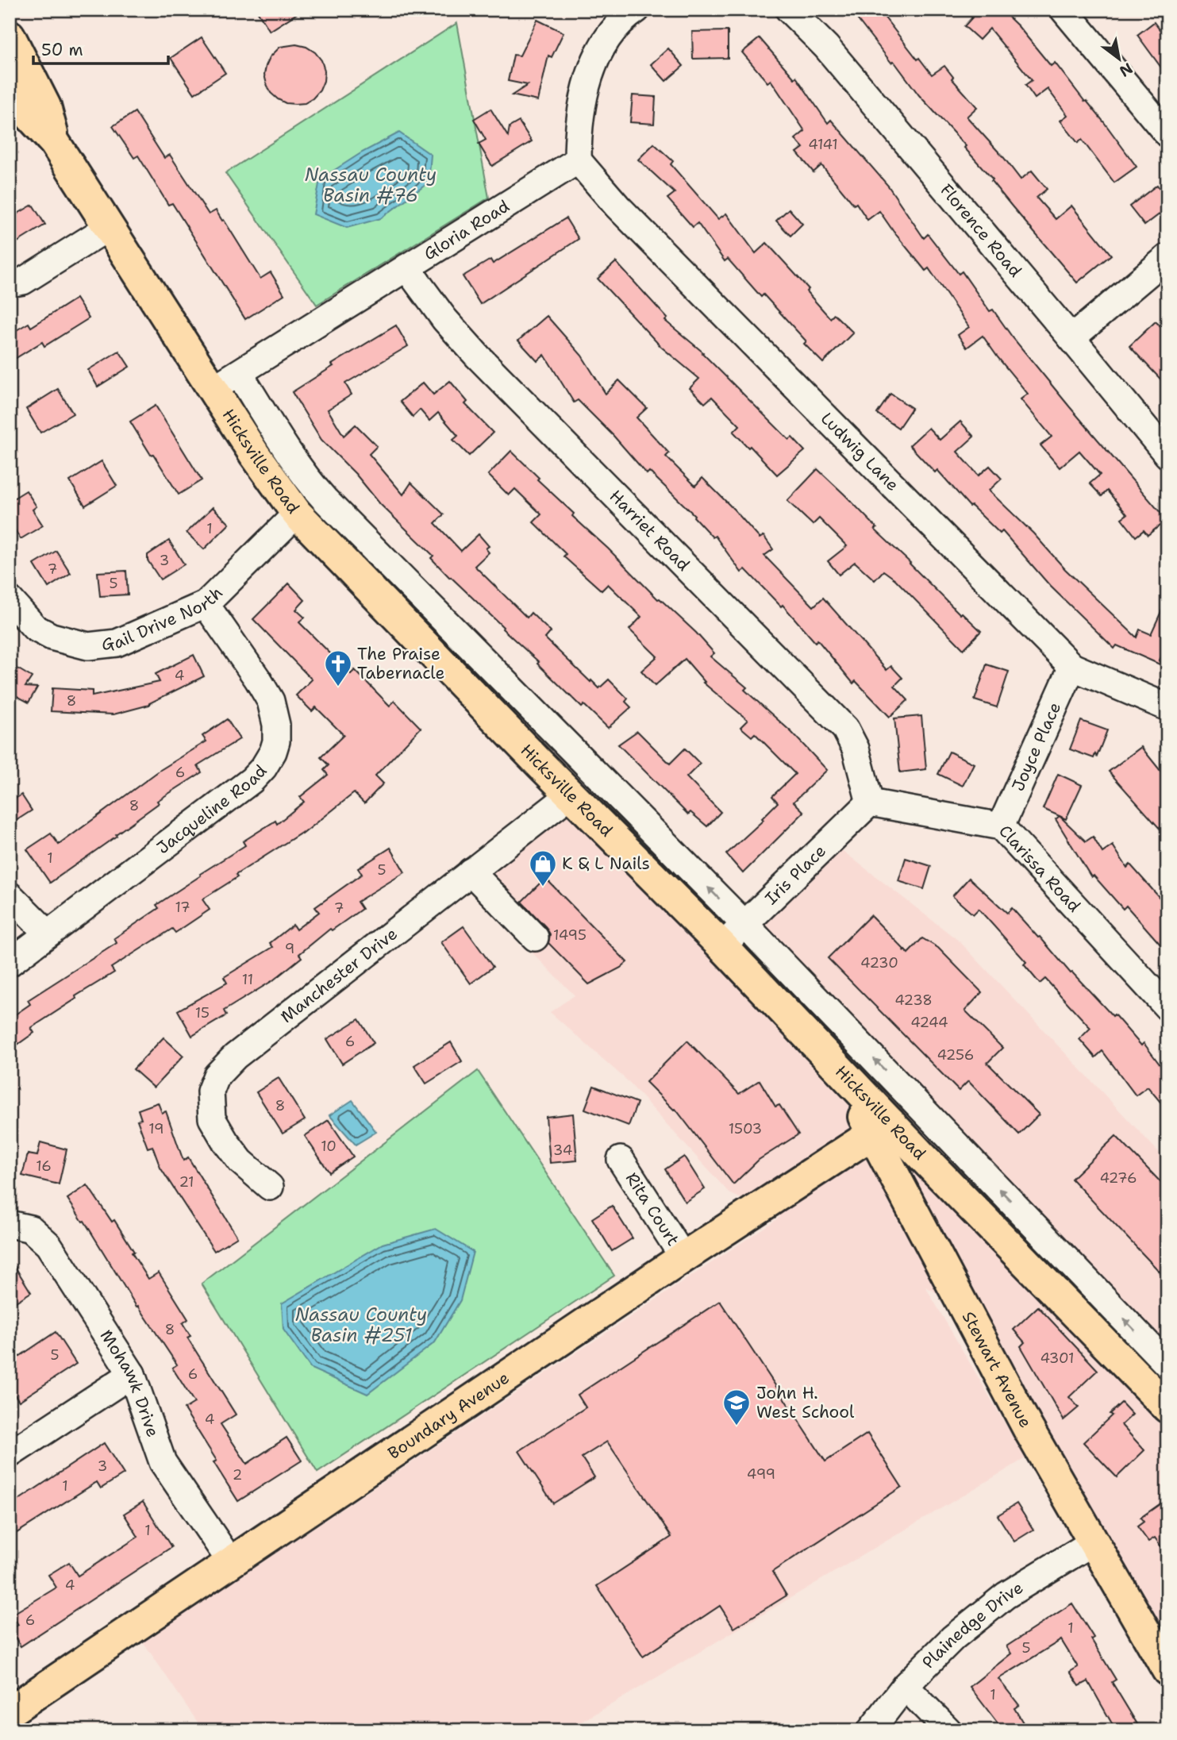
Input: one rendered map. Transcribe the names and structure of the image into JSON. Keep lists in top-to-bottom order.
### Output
{
  "streets": {
    "main road": ["Hicksville Road", "Stewart Avenue", "Boundary Avenue"],
    "street": [
      "Gloria Road",
      "Florence Road",
      "Ludwig Lane",
      "Harriet Road",
      "Gail Drive North",
      "Joyce Place",
      "Jacqueline Road",
      "Clarissa Road",
      "Iris Place",
      "Manchester Drive",
      "Rita Court",
      "Mohawk Drive",
      "Plainedge Drive"
    ]
  },
  "crossings": [
    ["Gloria Road", "Ludwig Lane"],
    ["Gloria Road", "Hicksville Road"],
    ["Gloria Road", "Harriet Road"],
    ["Ludwig Lane", "Joyce Place"],
    ["Hicksville Road", "Gail Drive North"],
    ["Hicksville Road", "Iris Place"],
    ["Hicksville Road", "Manchester Drive"],
    ["Hicksville Road", "Stewart Avenue"],
    ["Hicksville Road", "Boundary Avenue"],
    ["Harriet Road", "Clarissa Road"],
    ["Harriet Road", "Iris Place"],
    ["Gail Drive North", "Jacqueline Road"],
    ["Joyce Place", "Clarissa Road"],
    ["Clarissa Road", "Iris Place"],
    ["Rita Court", "Boundary Avenue"],
    ["Stewart Avenue", "Boundary Avenue"],
    ["Stewart Avenue", "Plainedge Drive"],
    ["Mohawk Drive", "Boundary Avenue"]
  ],
  "water": ["Nassau County Basin #76", "Nassau County Basin #251"],
  "places": {
    "church": ["The Praise Tabernacle"],
    "shop": ["K & L Nails"],
    "school or university": ["John H. West School"]
  },
  "house_numbers": [
    "4141",
    "1",
    "3",
    "7",
    "5",
    "4",
    "8",
    "6",
    "8",
    "1",
    "5",
    "17",
    "7",
    "1495",
    "9",
    "4230",
    "11",
    "4238",
    "15",
    "4244",
    "6",
    "4256",
    "8",
    "19",
    "1503",
    "10",
    "34",
    "16",
    "4276",
    "21",
    "8",
    "5",
    "4301",
    "6",
    "4",
    "3",
    "499",
    "2",
    "1",
    "1",
    "4",
    "6",
    "1",
    "5",
    "1"
  ],
  "scale_bar": "50 m",
  "north": "bottom right"
}
